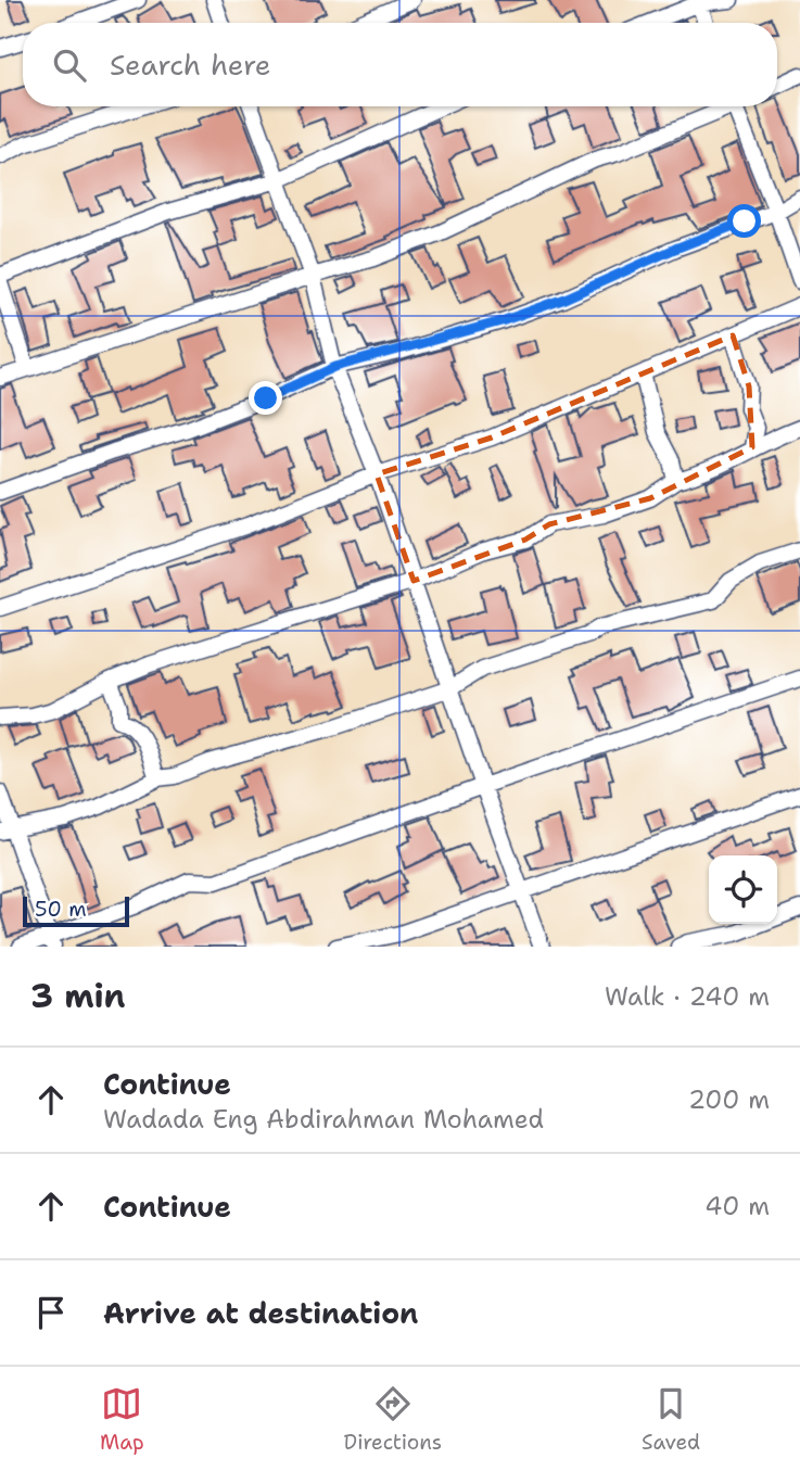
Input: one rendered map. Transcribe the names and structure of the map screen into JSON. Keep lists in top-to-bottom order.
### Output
{
  "scale_bar": "50 m",
  "page": {
    "search": "Search here",
    "scale": "50 m",
    "heading": ["3 min", "Walk · 240 m"],
    "list": [
      ["Continue", "Wadada Eng Abdirahman Mohamed", "200 m"],
      ["Continue", "40 m"],
      "Arrive at destination"
    ],
    "nav": ["Map", "Directions", "Saved"]
  }
}
